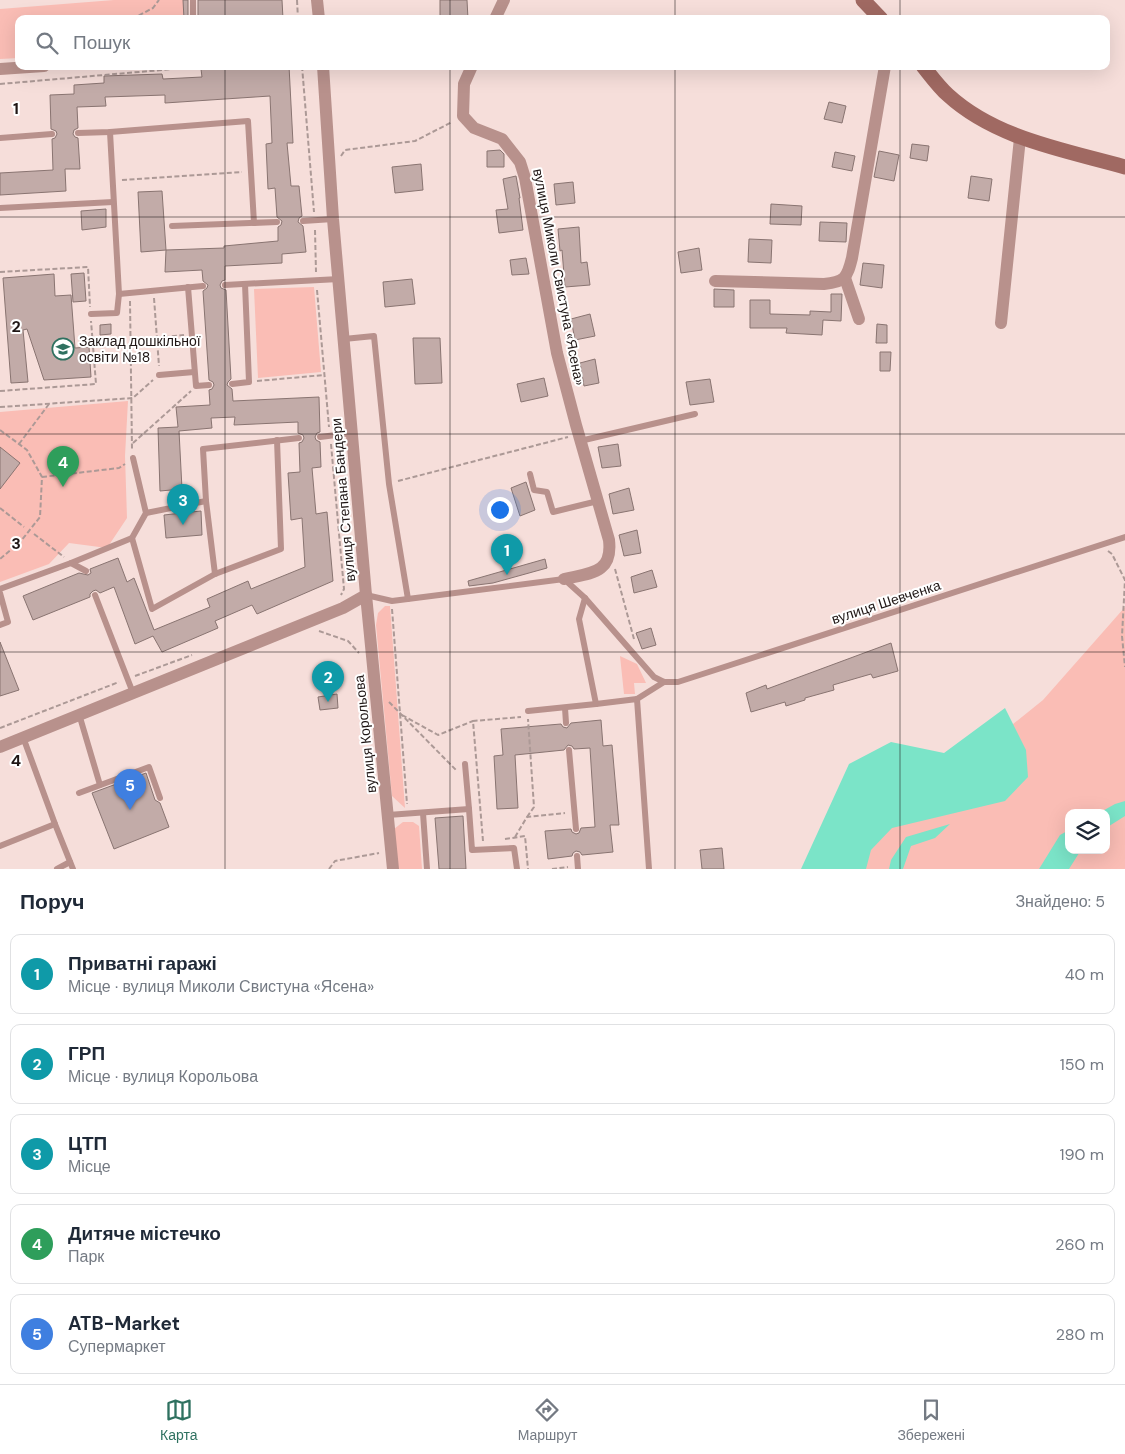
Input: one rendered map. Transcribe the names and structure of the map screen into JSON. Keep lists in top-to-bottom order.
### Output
{
  "streets": {
    "street": ["вулиця Миколи Свистуна «Ясена»", "вулиця Степана Бандери", "вулиця Корольова"],
    "lane": ["вулиця Шевченка"]
  },
  "crossings": [
    ["вулиця Степана Бандери", "вулиця Корольова"]
  ],
  "places": {
    "school or university": ["Заклад дошкільної освіти №18"]
  },
  "page": {
    "search": "Пошук",
    "pins": [
      "4",
      "3",
      "1",
      "2",
      "5"
    ],
    "heading": ["Поруч", "Знайдено: 5"],
    "list": [
      {
        "mark": "1",
        "name": "Приватні гаражі",
        "note": "Місце · вулиця Миколи Свистуна «Ясена»",
        "value": "40 m"
      },
      {
        "mark": "2",
        "name": "ГРП",
        "note": "Місце · вулиця Корольова",
        "value": "150 m"
      },
      {
        "mark": "3",
        "name": "ЦТП",
        "note": "Місце",
        "value": "190 m"
      },
      {
        "mark": "4",
        "name": "Дитяче містечко",
        "note": "Парк",
        "value": "260 m"
      },
      {
        "mark": "5",
        "name": "ATB-Market",
        "note": "Супермаркет",
        "value": "280 m"
      }
    ],
    "nav": ["Карта", "Маршрут", "Збережені"]
  },
  "grid": {
    "rows": [
      "1",
      "2",
      "3",
      "4"
    ]
  }
}
